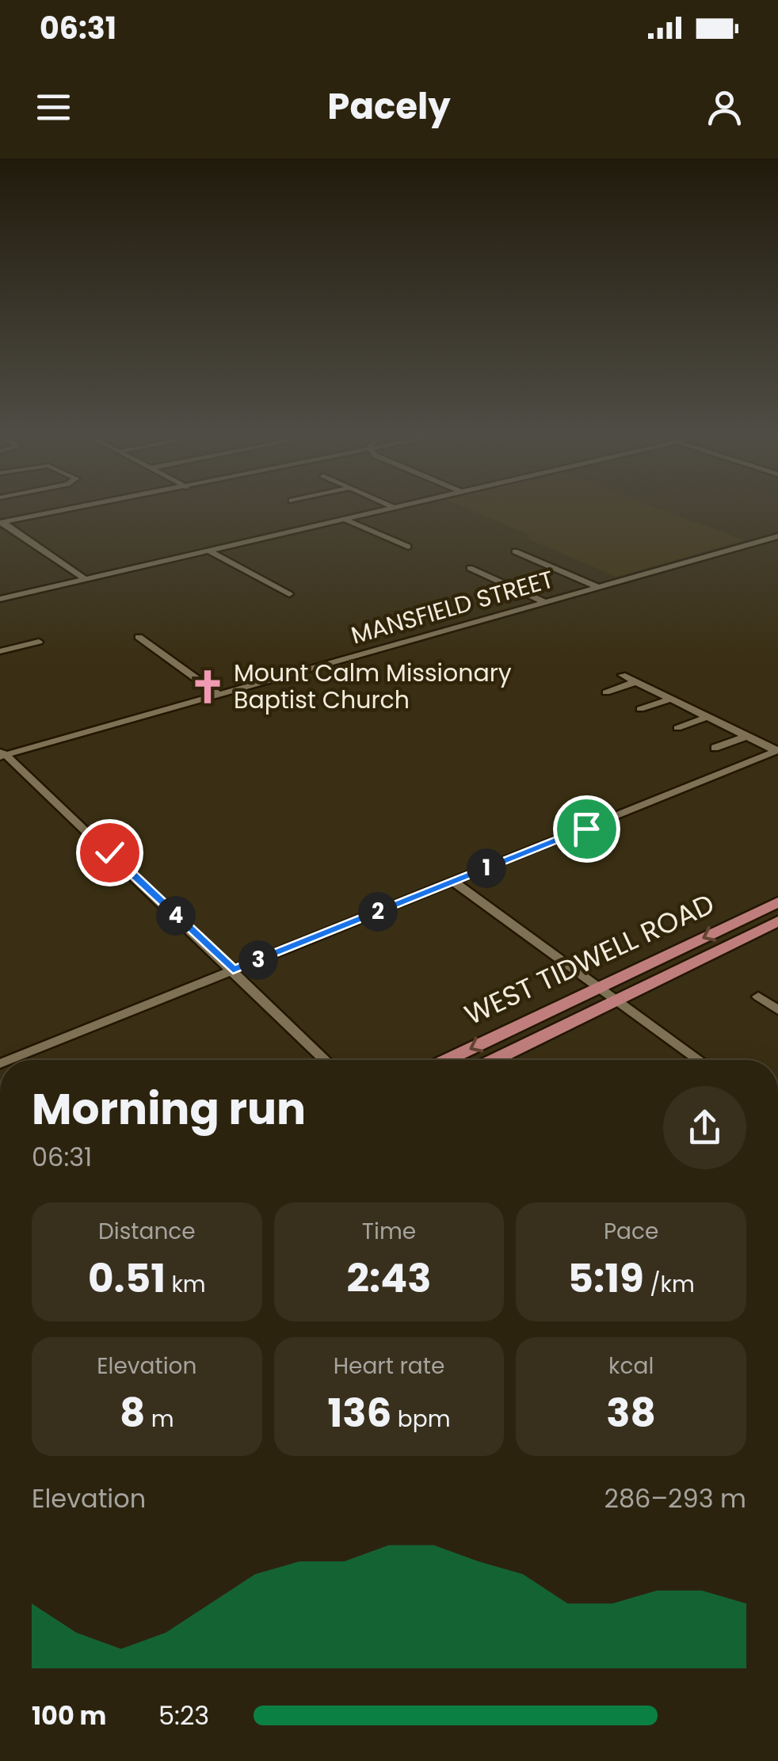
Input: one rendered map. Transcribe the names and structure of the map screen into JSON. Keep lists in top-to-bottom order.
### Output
{
  "streets": {
    "main road": ["WEST TIDWELL ROAD"],
    "street": ["MANSFIELD STREET"]
  },
  "places": {
    "church": ["Mount Calm Missionary Baptist Church"]
  },
  "page": {
    "status": "06:31",
    "header": "Pacely",
    "pins": [
      "1",
      "2",
      "4",
      "3"
    ],
    "heading": ["Morning run", "06:31"],
    "stats": [
      ["Distance", "0.51 km"],
      ["Time", "2:43"],
      ["Pace", "5:19 /km"],
      ["Elevation", "8 m"],
      ["Heart rate", "136 bpm"],
      ["kcal", "38"]
    ],
    "chart": ["Elevation", "286–293 m"],
    "list": [
      {
        "name": "100 m",
        "note": "5:23"
      }
    ]
  }
}
